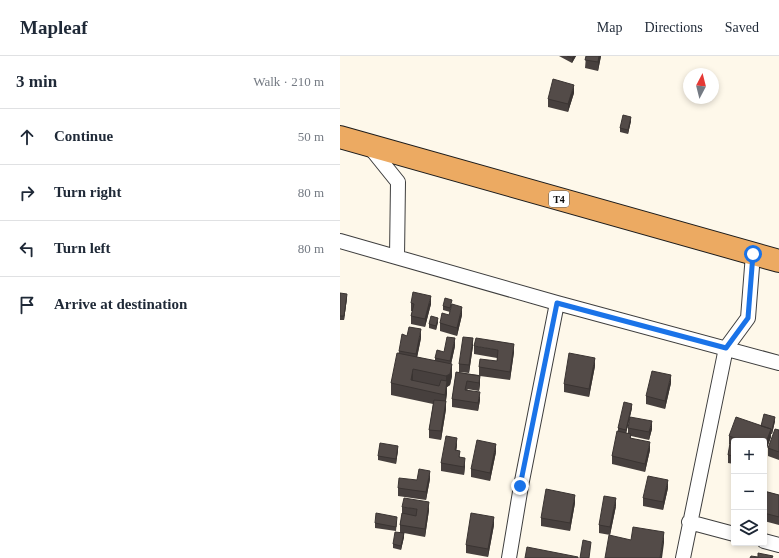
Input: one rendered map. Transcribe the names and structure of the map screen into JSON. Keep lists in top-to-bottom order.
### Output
{
  "streets": {
    "highway": ["T4"]
  },
  "north": "top",
  "page": {
    "header": "Mapleaf",
    "nav": ["Map", "Directions", "Saved"],
    "heading": ["3 min", "Walk · 210 m"],
    "list": [
      ["Continue", "50 m"],
      ["Turn right", "80 m"],
      ["Turn left", "80 m"],
      "Arrive at destination"
    ],
    "map_buttons": ["+", "−"]
  }
}
